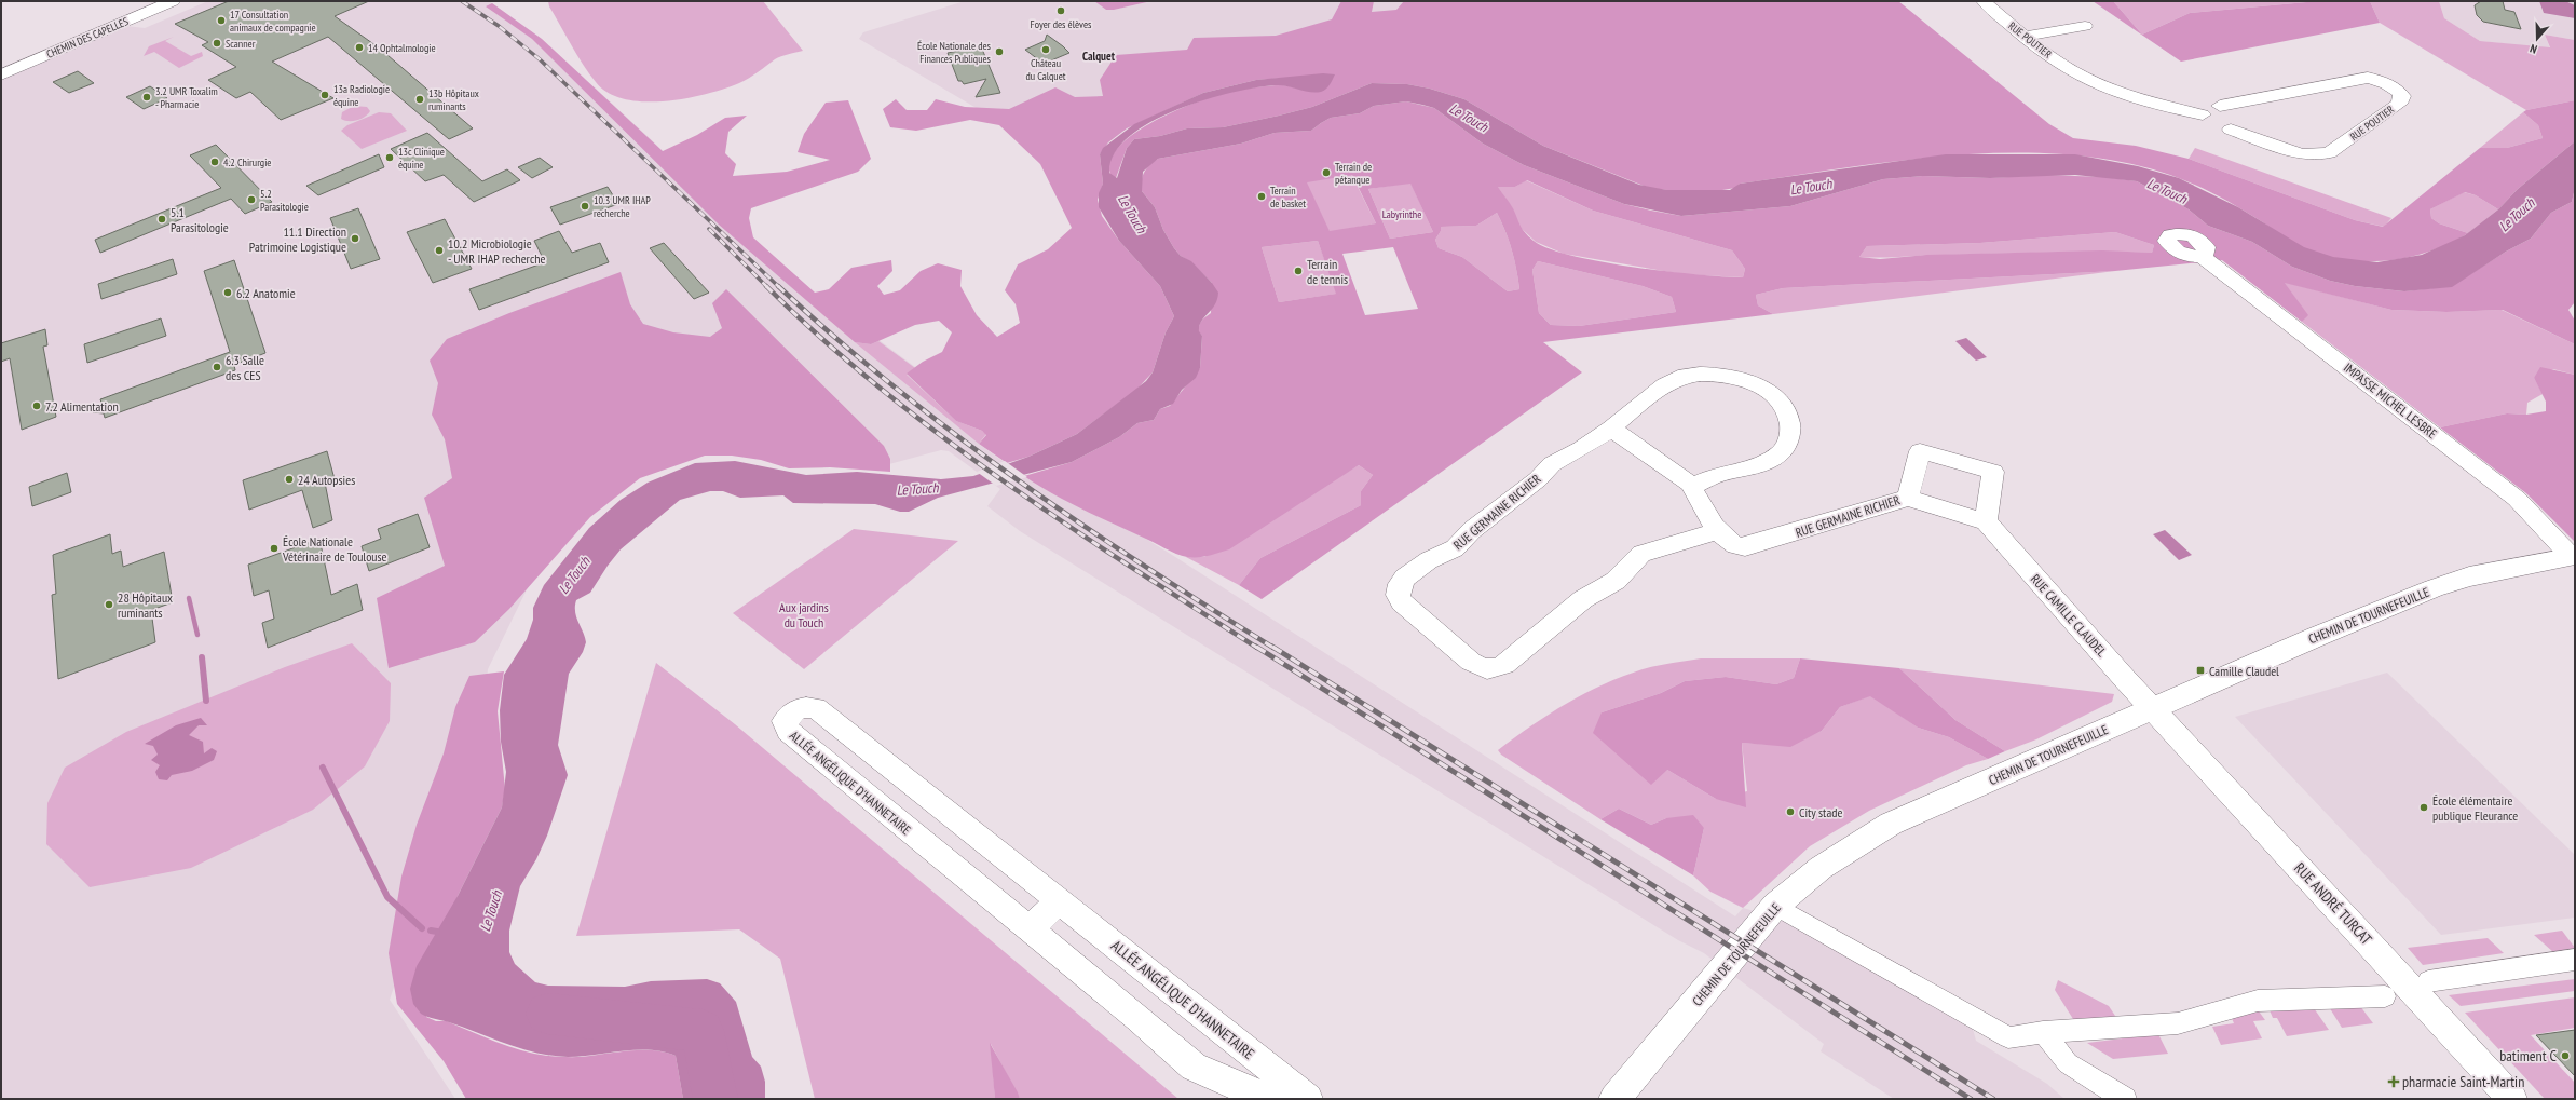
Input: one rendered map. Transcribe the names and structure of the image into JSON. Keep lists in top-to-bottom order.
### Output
{
  "streets": {
    "street": [
      "CHEMIN DES CAPELLES",
      "RUE POUTIER",
      "IMPASSE MICHEL LESBRE",
      "RUE GERMAINE RICHIER",
      "RUE CAMILLE CLAUDEL",
      "CHEMIN DE TOURNEFEUILLE",
      "ALLÉE ANGÉLIQUE D'HANNETAIRE",
      "RUE ANDRÉ TURCAT"
    ]
  },
  "crossings": [
    ["IMPASSE MICHEL LESBRE", "CHEMIN DE TOURNEFEUILLE"],
    ["RUE CAMILLE CLAUDEL", "CHEMIN DE TOURNEFEUILLE"],
    ["RUE CAMILLE CLAUDEL", "RUE ANDRÉ TURCAT"],
    ["CHEMIN DE TOURNEFEUILLE", "RUE ANDRÉ TURCAT"]
  ],
  "districts": ["Calquet"],
  "water": ["Le Touch"],
  "parks": ["Labyrinthe", "Aux jardins du Touch"],
  "places": {
    "other": [
      "Foyer des élèves",
      "17 Consultation animaux de compagnie",
      "Scanner",
      "14 Ophtalmologie",
      "Château du Calquet",
      "École Nationale des Finances Publiques",
      "13a Radiologie équine",
      "3.2 UMR Toxalim - Pharmacie",
      "13b Hôpitaux ruminants",
      "13c Clinique équine",
      "4.2 Chirurgie",
      "Terrain de pétanque",
      "Terrain de basket",
      "5.2 Parasitologie",
      "10.3 UMR IHAP recherche",
      "5.1 Parasitologie",
      "11.1 Direction Patrimoine Logistique",
      "10.2 Microbiologie - UMR IHAP recherche",
      "Terrain de tennis",
      "6.2 Anatomie",
      "6.3 Salle des CES",
      "7.2 Alimentation",
      "24 Autopsies",
      "École Nationale Vétérinaire de Toulouse",
      "28 Hôpitaux ruminants",
      "École élémentaire publique Fleurance",
      "City stade",
      "batiment C"
    ],
    "transit": ["Camille Claudel"],
    "health": ["pharmacie Saint-Martin"]
  },
  "north": "bottom"
}
